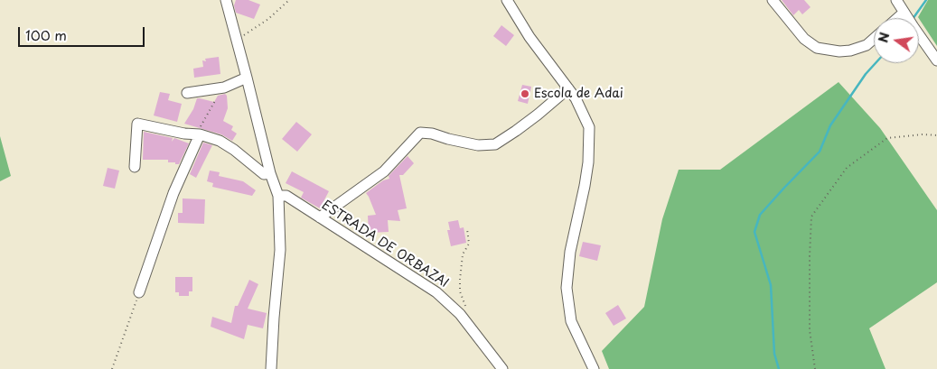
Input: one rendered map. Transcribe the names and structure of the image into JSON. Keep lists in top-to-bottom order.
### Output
{
  "streets": {
    "street": ["ESTRADA DE ORBAZAI"]
  },
  "places": ["Escola de Adai"],
  "scale_bar": "100 m",
  "north": "left"
}
